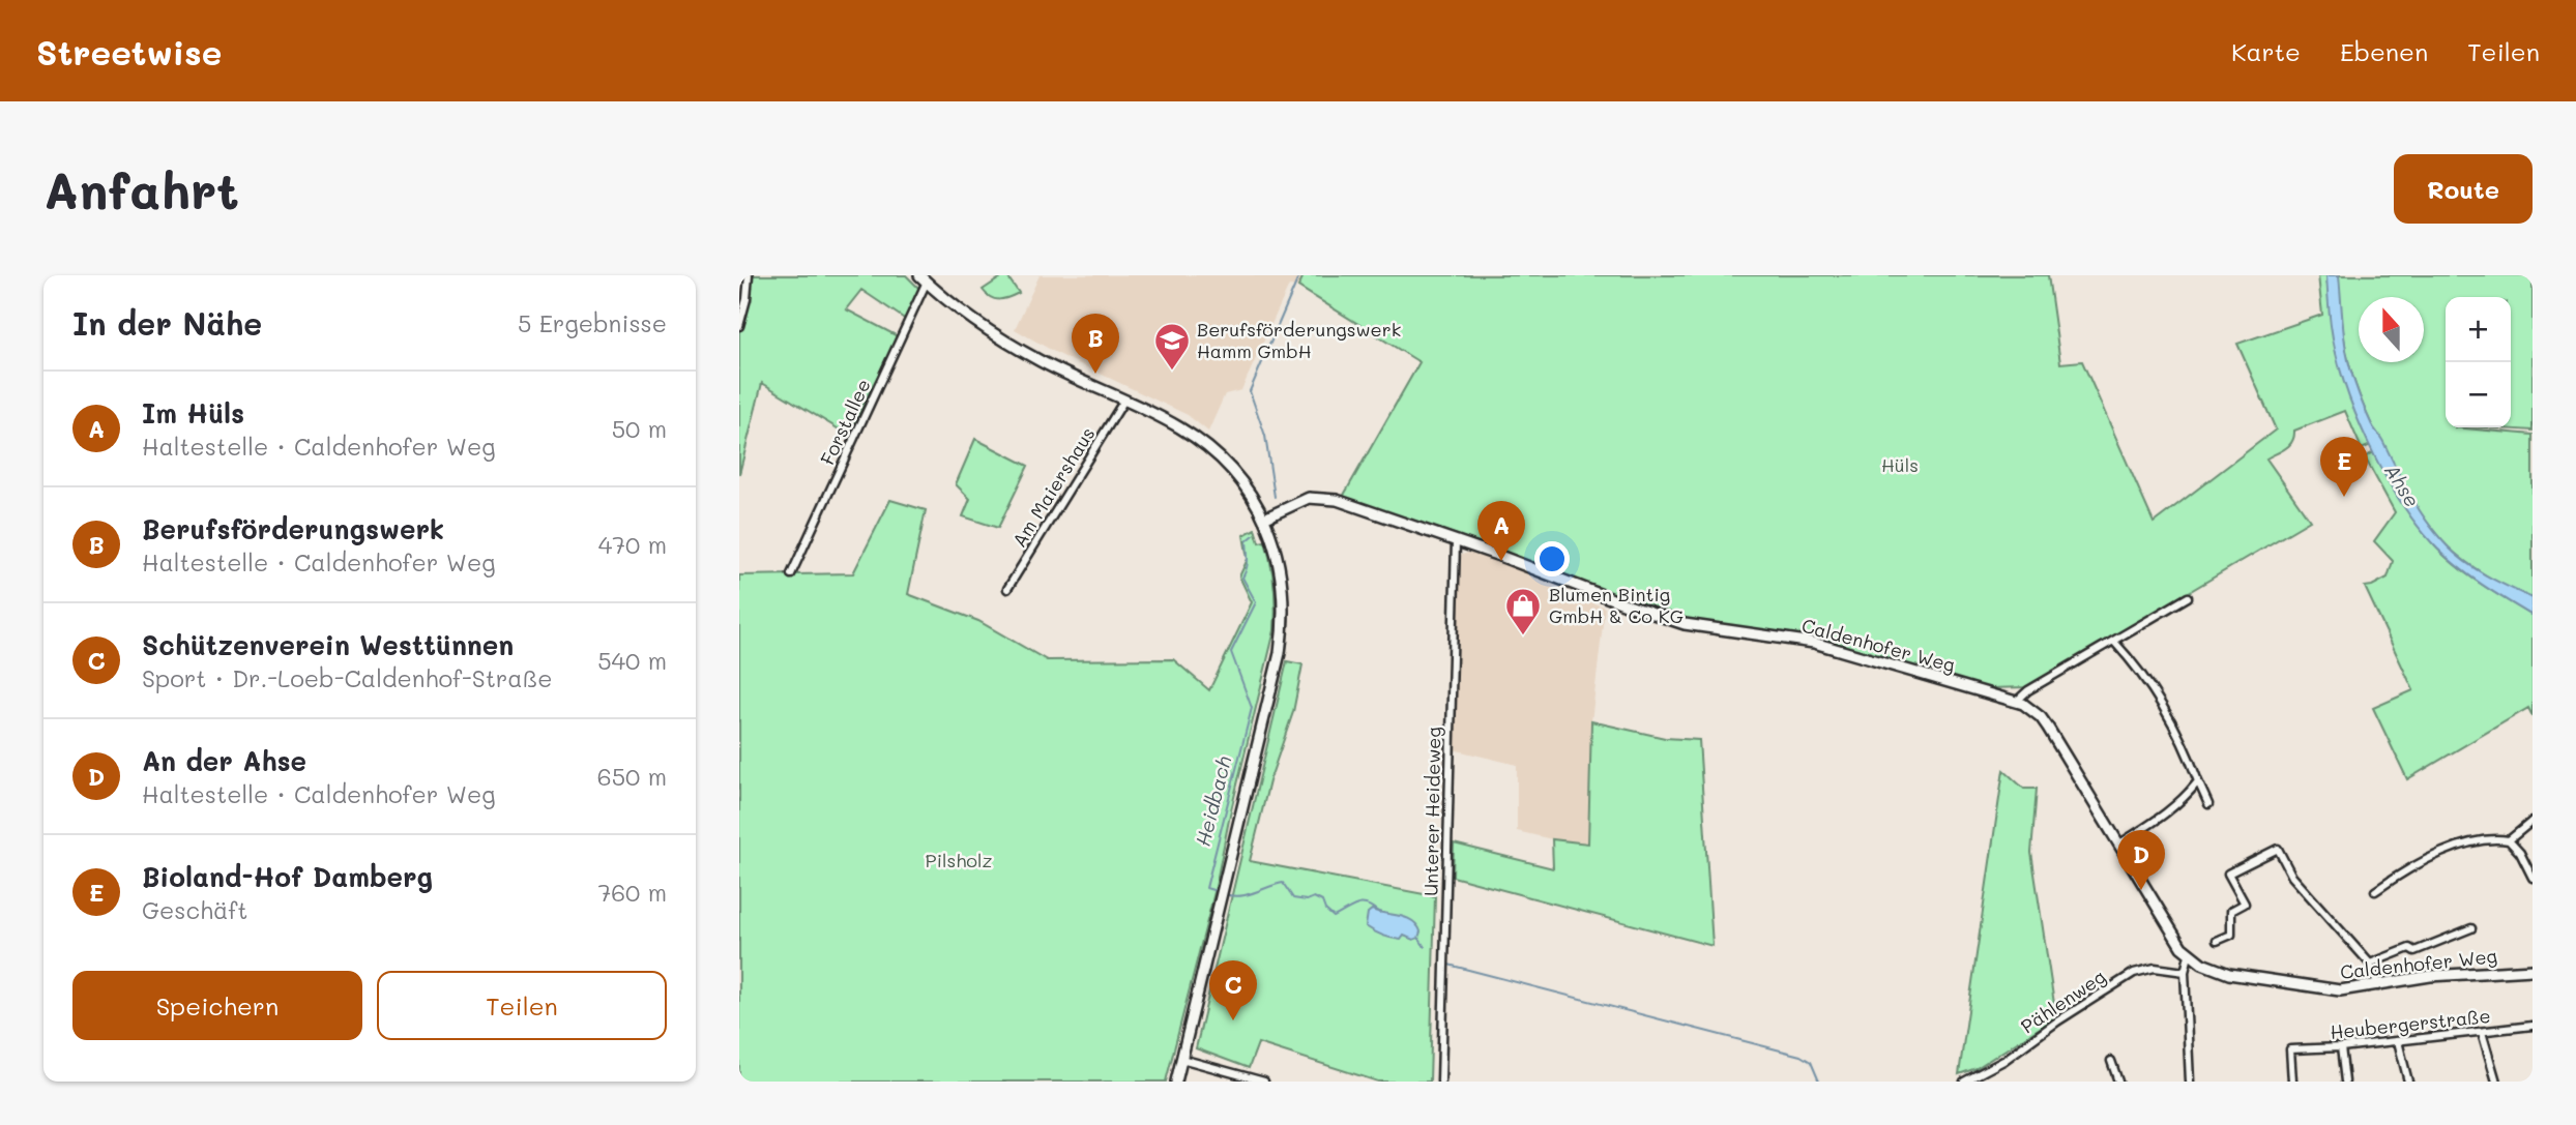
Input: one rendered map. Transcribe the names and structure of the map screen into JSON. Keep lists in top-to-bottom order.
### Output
{
  "streets": {
    "main road": ["Caldenhofer Weg"],
    "street": [
      "Forstallee",
      "Am Maiershaus",
      "Unterer Heideweg",
      "Pählenweg",
      "Heubergerstraße"
    ]
  },
  "crossings": [
    ["Caldenhofer Weg", "Unterer Heideweg"]
  ],
  "water": ["Ahse", "Heidbach"],
  "parks": ["Hüls", "Pilsholz"],
  "places": {
    "school or university": ["Berufsförderungswerk Hamm GmbH"],
    "shop": ["Blumen Bintig GmbH & Co KG"]
  },
  "north": "top",
  "page": {
    "header": "Streetwise",
    "nav": ["Karte", "Ebenen", "Teilen"],
    "buttons": [
      "Route",
      ["Speichern", "Teilen"]
    ],
    "title": "Anfahrt",
    "heading": ["In der Nähe", "5 Ergebnisse"],
    "map_buttons": ["+", "−"],
    "pins": [
      "B",
      "E",
      "A",
      "D",
      "C"
    ],
    "list": [
      {
        "mark": "A",
        "name": "Im Hüls",
        "note": "Haltestelle · Caldenhofer Weg",
        "value": "50 m"
      },
      {
        "mark": "B",
        "name": "Berufsförderungswerk",
        "note": "Haltestelle · Caldenhofer Weg",
        "value": "470 m"
      },
      {
        "mark": "C",
        "name": "Schützenverein Westtünnen",
        "note": "Sport · Dr.-Loeb-Caldenhof-Straße",
        "value": "540 m"
      },
      {
        "mark": "D",
        "name": "An der Ahse",
        "note": "Haltestelle · Caldenhofer Weg",
        "value": "650 m"
      },
      {
        "mark": "E",
        "name": "Bioland-Hof Damberg",
        "note": "Geschäft",
        "value": "760 m"
      }
    ]
  }
}
